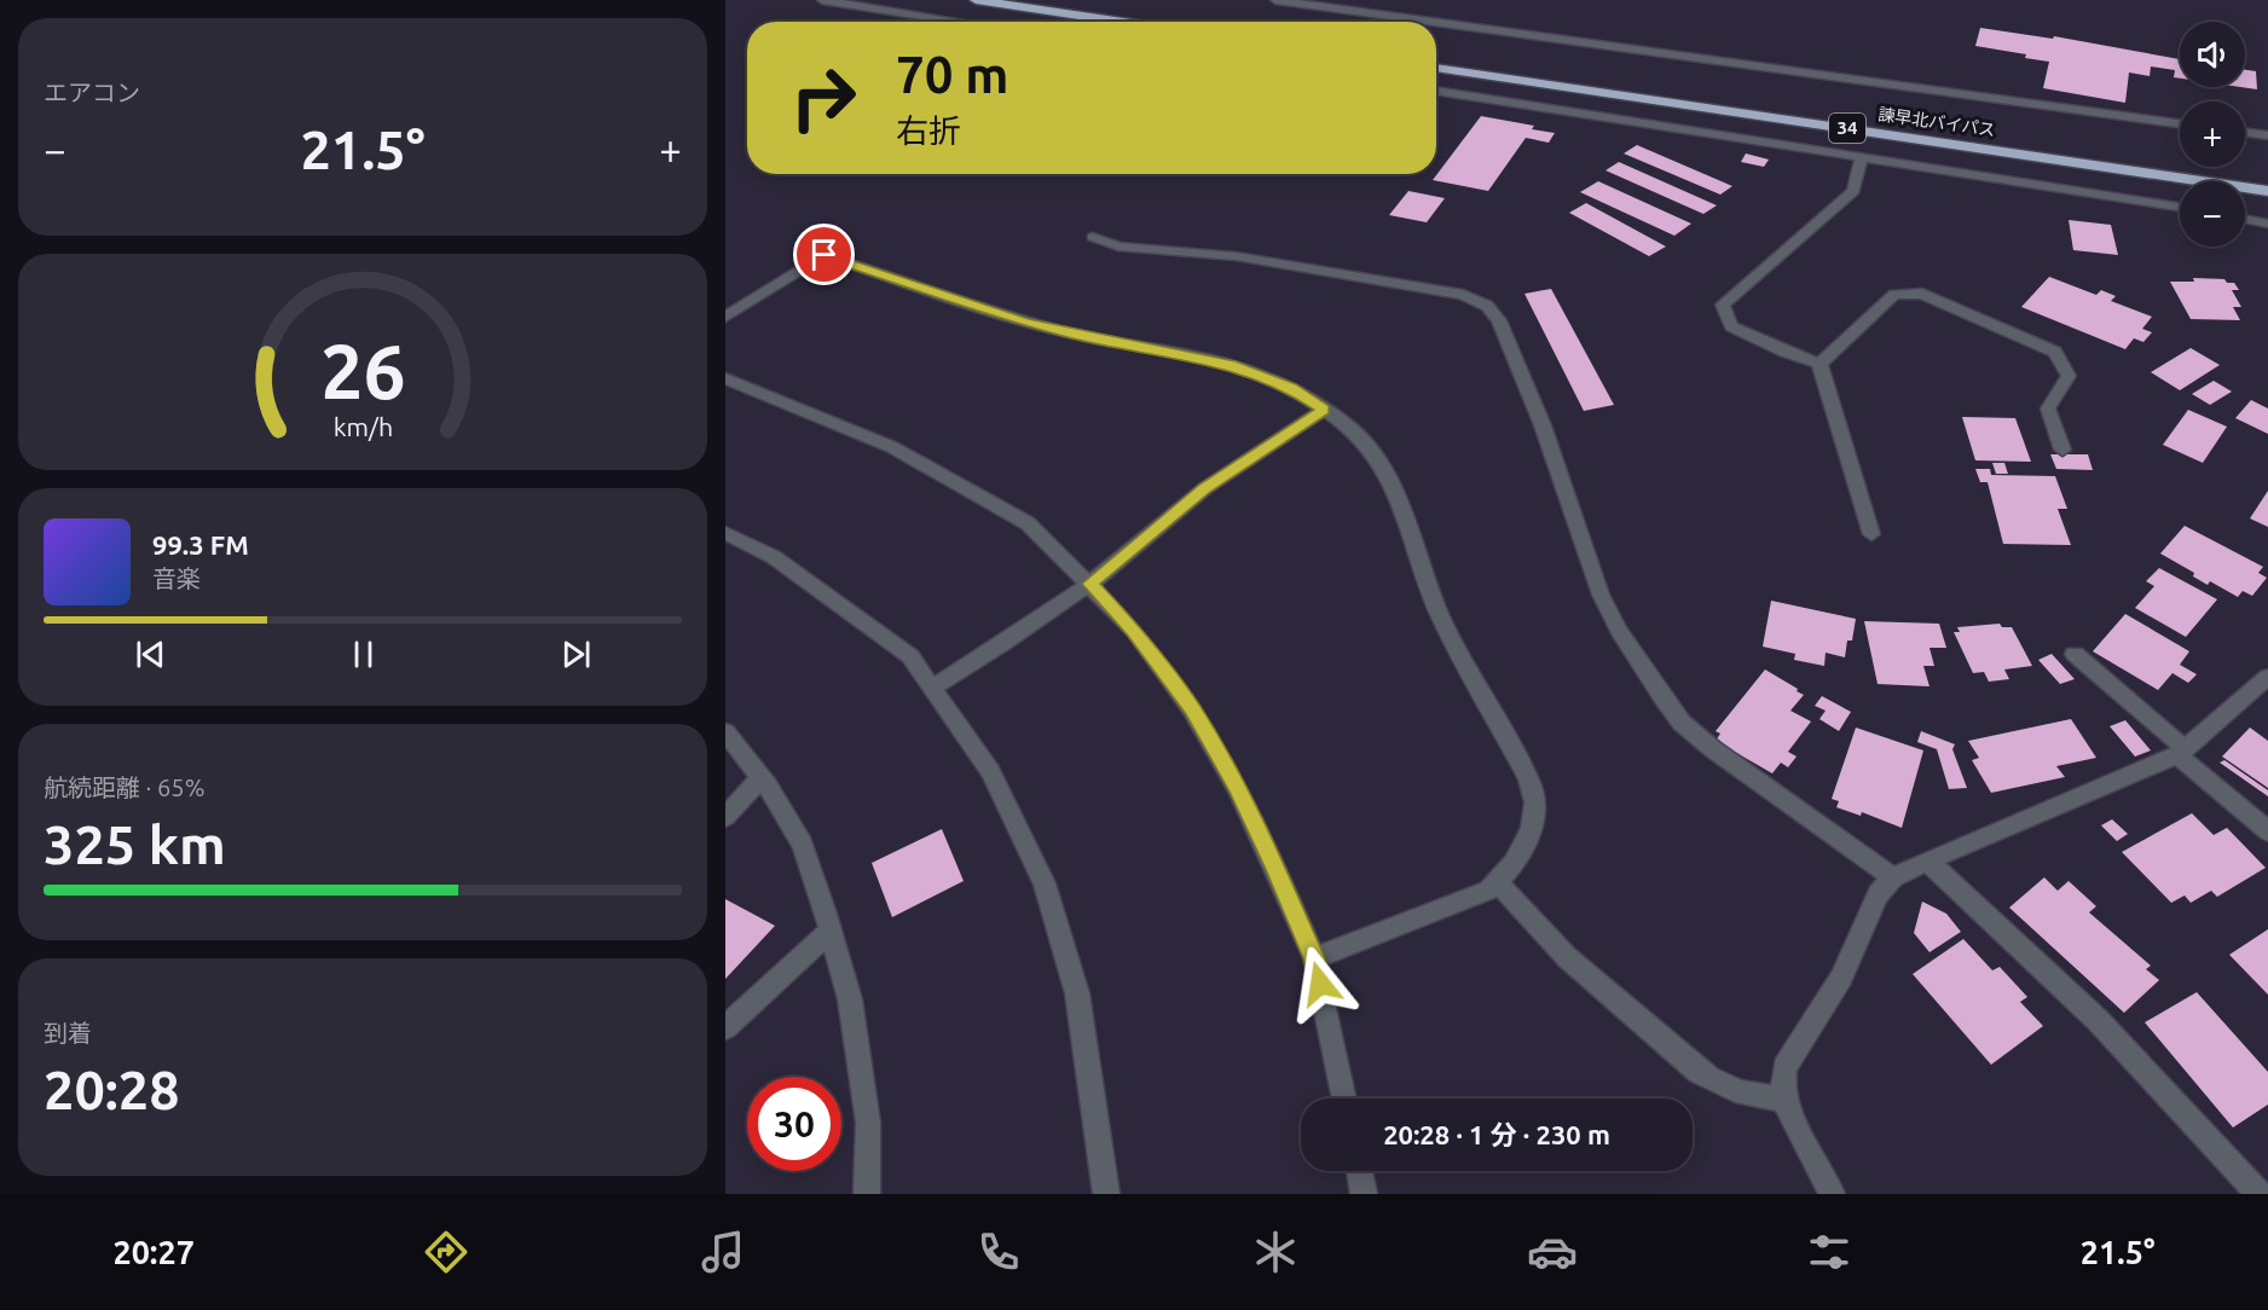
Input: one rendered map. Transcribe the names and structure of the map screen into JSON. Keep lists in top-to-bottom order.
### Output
{
  "streets": {
    "highway": ["諫早北バイパス", "34"]
  },
  "page": {
    "tile": [
      "エアコン",
      ["航続距離 · 65%", "325 km"],
      ["到着", "20:28"]
    ],
    "map_buttons": ["+", "−"],
    "turn": ["70 m", "右折"],
    "heat": ["−", "21.5°", "+"],
    "song": ["99.3 FM", "音楽"],
    "limit": "30",
    "trip": "20:28 · 1 分 · 230 m",
    "tabs": ["20:27", "21.5°"],
    "gauge": ["26", "km/h"]
  }
}
